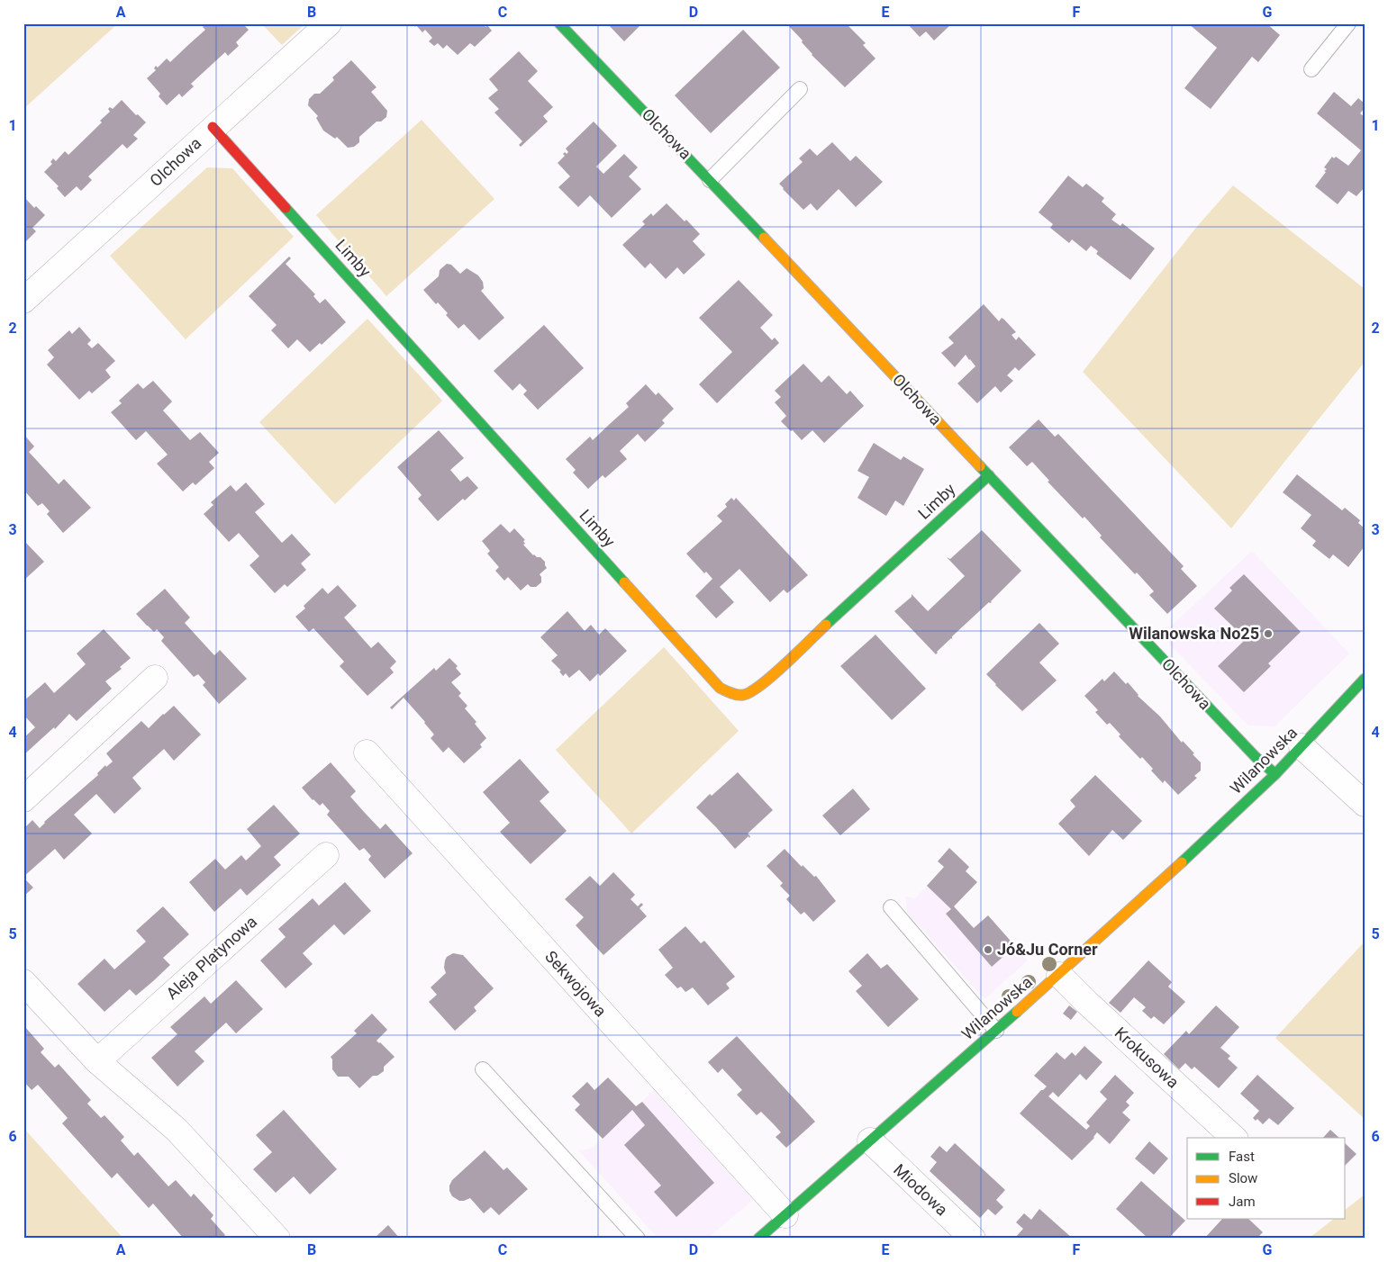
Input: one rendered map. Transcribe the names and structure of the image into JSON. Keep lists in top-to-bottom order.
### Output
{
  "streets": {
    "street": [
      "Olchowa",
      "Limby",
      "Wilanowska",
      "Aleja Platynowa",
      "Sekwojowa",
      "Krokusowa",
      "Miodowa"
    ]
  },
  "crossings": [
    ["Olchowa", "Limby"],
    ["Olchowa", "Wilanowska"],
    ["Wilanowska", "Sekwojowa"],
    ["Wilanowska", "Krokusowa"],
    ["Wilanowska", "Miodowa"]
  ],
  "places": ["Wilanowska No25", "Jó&Ju Corner"],
  "legend": ["Fast", "Slow", "Jam"],
  "grid": {
    "columns": [
      "A",
      "B",
      "C",
      "D",
      "E",
      "F",
      "G"
    ],
    "rows": [
      "1",
      "2",
      "3",
      "4",
      "5",
      "6"
    ]
  }
}
